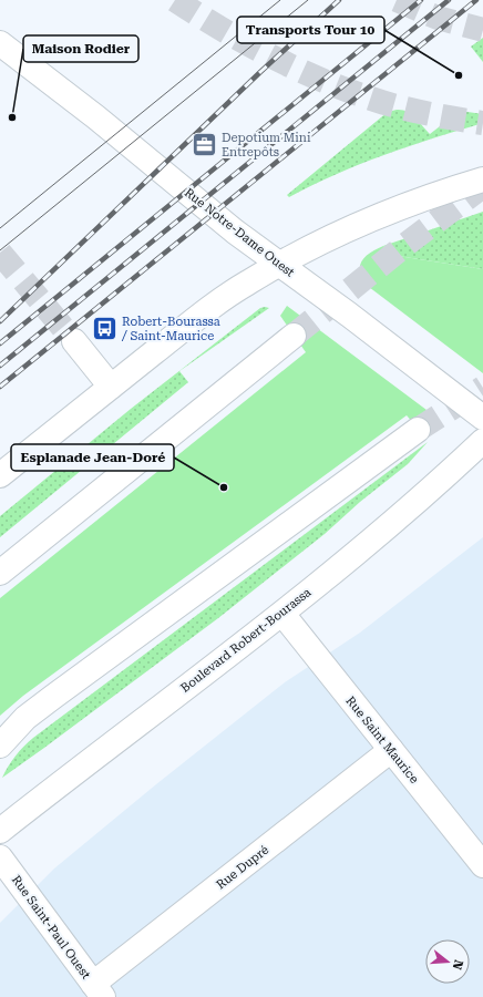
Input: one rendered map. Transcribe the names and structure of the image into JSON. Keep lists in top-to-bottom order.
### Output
{
  "streets": {
    "main road": [
      "Rue Notre-Dame Ouest",
      "Boulevard Robert-Bourassa",
      "Rue Saint Maurice",
      "Rue Dupré",
      "Rue Saint-Paul Ouest"
    ]
  },
  "crossings": [
    ["Boulevard Robert-Bourassa", "Rue Saint Maurice"],
    ["Rue Saint Maurice", "Rue Dupré"],
    ["Rue Dupré", "Rue Saint-Paul Ouest"]
  ],
  "places": {
    "other": ["Transports Tour 10", "Maison Rodier", "Esplanade Jean-Doré"],
    "office": ["Depotium Mini Entrepôts"],
    "bus stop": ["Robert-Bourassa / Saint-Maurice"]
  },
  "north": "right"
}
